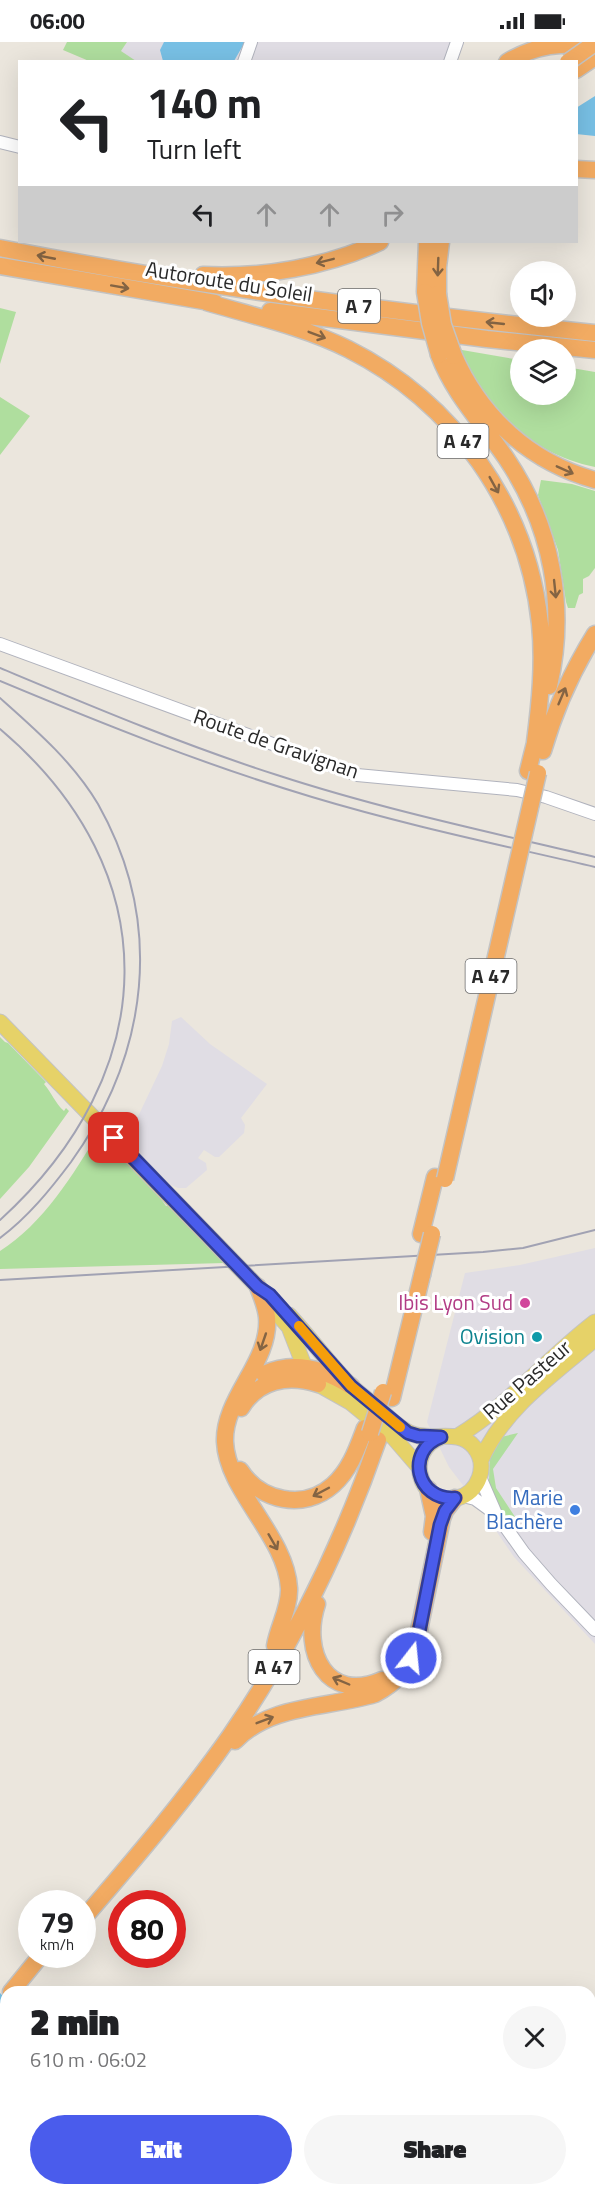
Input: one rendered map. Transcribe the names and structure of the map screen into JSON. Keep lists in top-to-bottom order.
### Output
{
  "streets": {
    "highway": ["Autoroute du Soleil", "A 7", "A 47"],
    "main road": ["Rue Pasteur"],
    "street": ["Route de Gravignan"]
  },
  "crossings": [
    ["Autoroute du Soleil", "A 47"]
  ],
  "places": ["Ibis Lyon Sud", "Ovision", "Marie Blachère"],
  "page": {
    "status": "06:00",
    "turn": ["140 m", "Turn left"],
    "speed": "79 km/h",
    "limit": "80",
    "heading": ["2 min", "610 m · 06:02"],
    "buttons": ["Exit", "Share"]
  }
}
